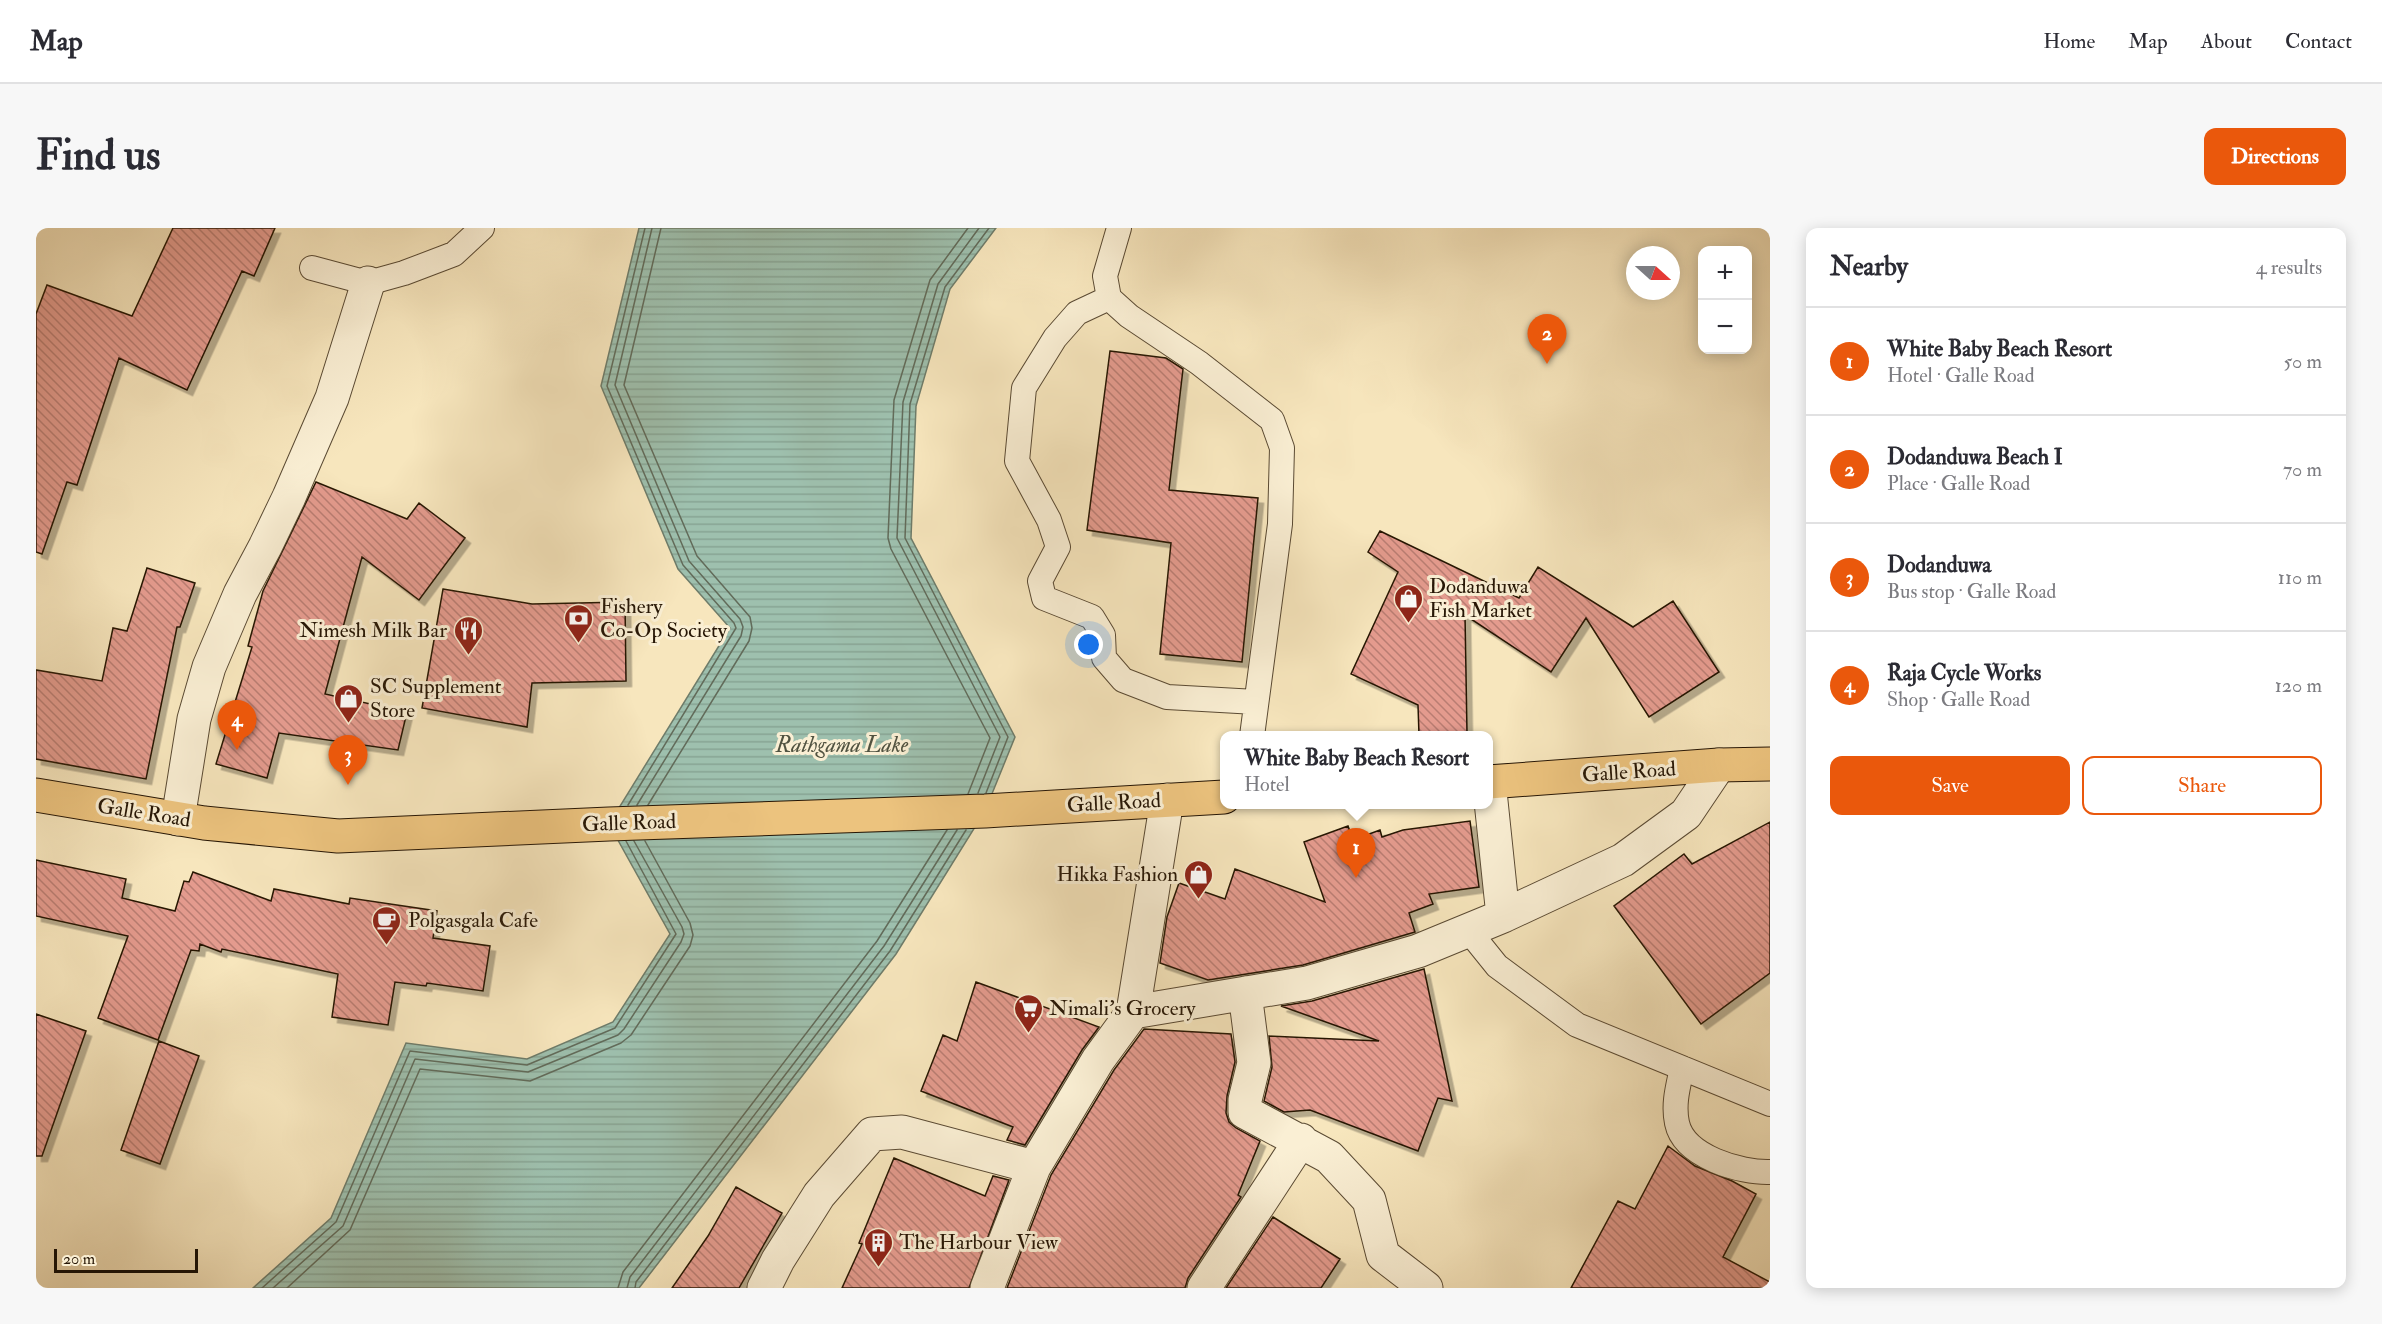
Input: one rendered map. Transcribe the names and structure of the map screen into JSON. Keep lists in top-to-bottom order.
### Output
{
  "streets": {
    "highway": ["Galle Road"]
  },
  "water": ["Rathgama Lake"],
  "places": {
    "shop": ["Dodanduwa Fish Market", "SC Supplement Store", "Hikka Fashion"],
    "bank": ["Fishery Co-Op Society"],
    "restaurant": ["Nimesh Milk Bar"],
    "cafe": ["Polgasgala Cafe"],
    "supermarket": ["Nimali's Grocery"],
    "building": ["The Harbour View"]
  },
  "scale_bar": "20 m",
  "north": "right",
  "page": {
    "header": "Map",
    "nav": [
      "Home",
      "Map",
      "About",
      "Contact"
    ],
    "buttons": [
      "Directions",
      ["Save", "Share"]
    ],
    "title": "Find us",
    "heading": ["Nearby", "4 results"],
    "map_buttons": ["+", "−"],
    "list": [
      {
        "mark": "1",
        "name": "White Baby Beach Resort",
        "note": "Hotel · Galle Road",
        "value": "50 m"
      },
      {
        "mark": "2",
        "name": "Dodanduwa Beach I",
        "note": "Place · Galle Road",
        "value": "70 m"
      },
      {
        "mark": "3",
        "name": "Dodanduwa",
        "note": "Bus stop · Galle Road",
        "value": "110 m"
      },
      {
        "mark": "4",
        "name": "Raja Cycle Works",
        "note": "Shop · Galle Road",
        "value": "120 m"
      }
    ],
    "pins": [
      "2",
      "4",
      "3",
      "1"
    ],
    "popup": ["White Baby Beach Resort", "Hotel"],
    "scale": "20 m"
  }
}
